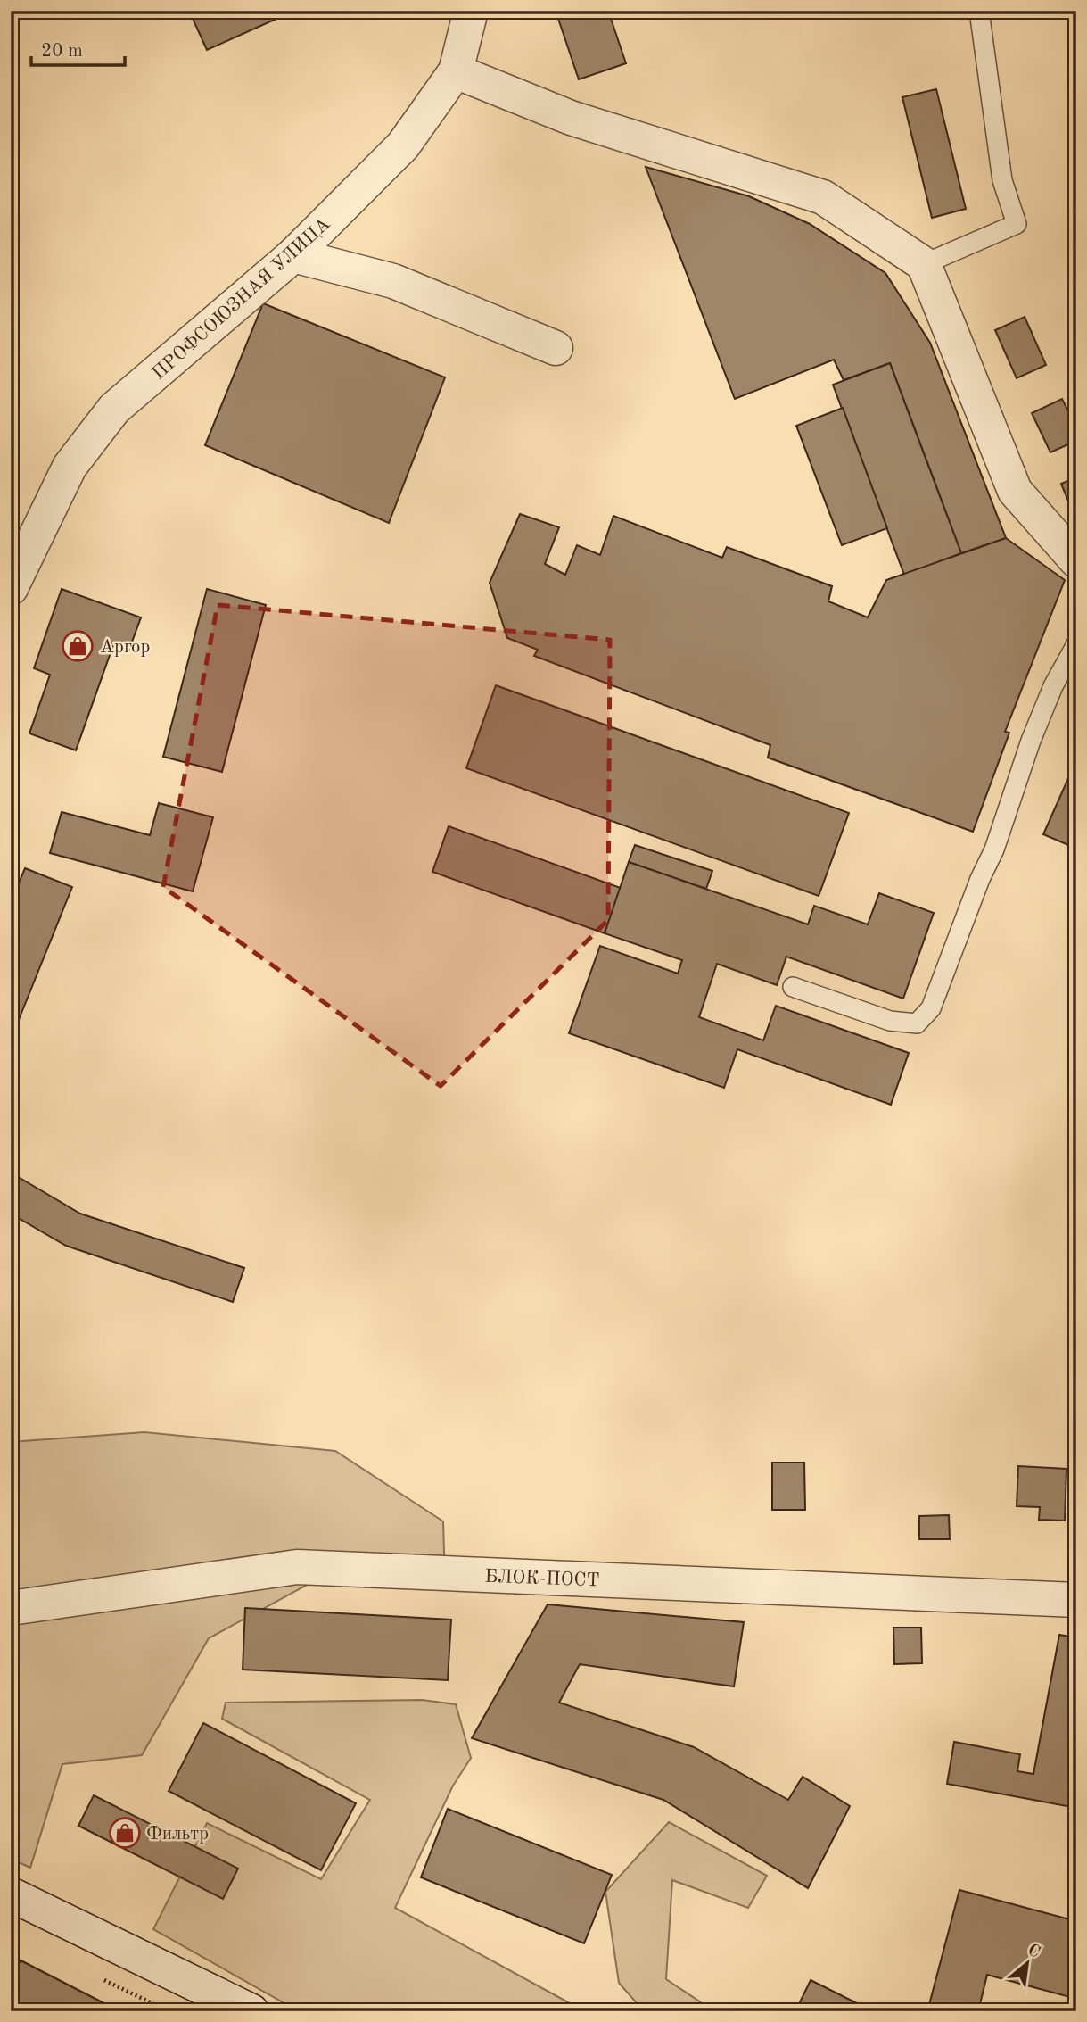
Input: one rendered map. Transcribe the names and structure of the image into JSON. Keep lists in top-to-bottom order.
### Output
{
  "streets": {
    "street": ["ПРОФСОЮЗНАЯ УЛИЦА", "БЛОК-ПОСТ"]
  },
  "places": {
    "shop": ["Аргор", "Фильтр"]
  },
  "scale_bar": "20 m",
  "north": "top right"
}
